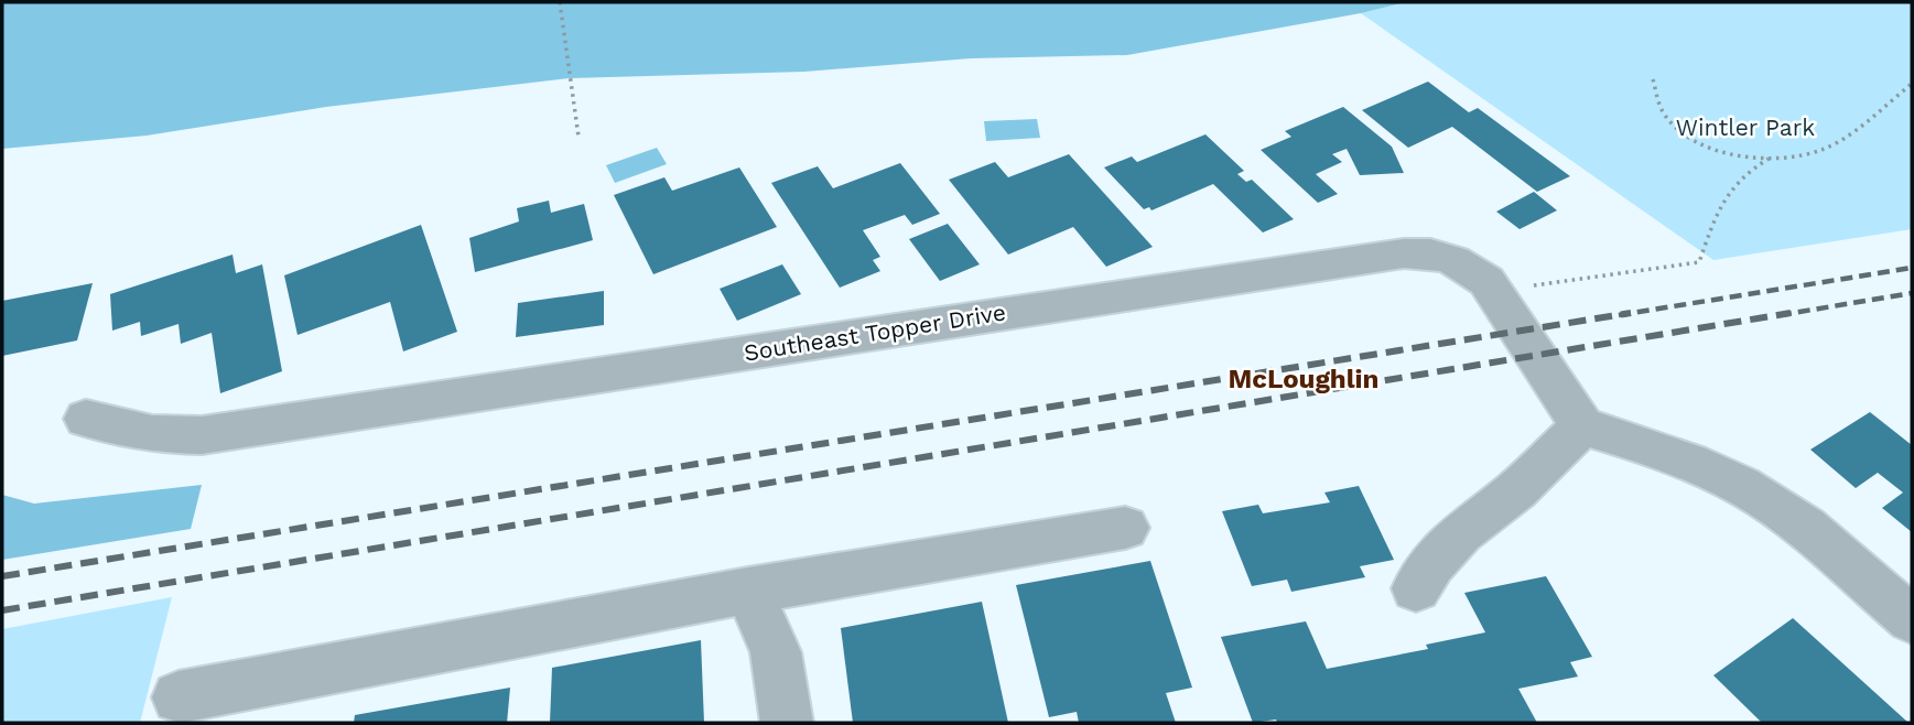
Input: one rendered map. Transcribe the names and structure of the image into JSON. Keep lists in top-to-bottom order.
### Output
{
  "streets": {
    "street": ["Southeast Topper Drive"]
  },
  "districts": ["McLoughlin"],
  "parks": ["Wintler Park"]
}
